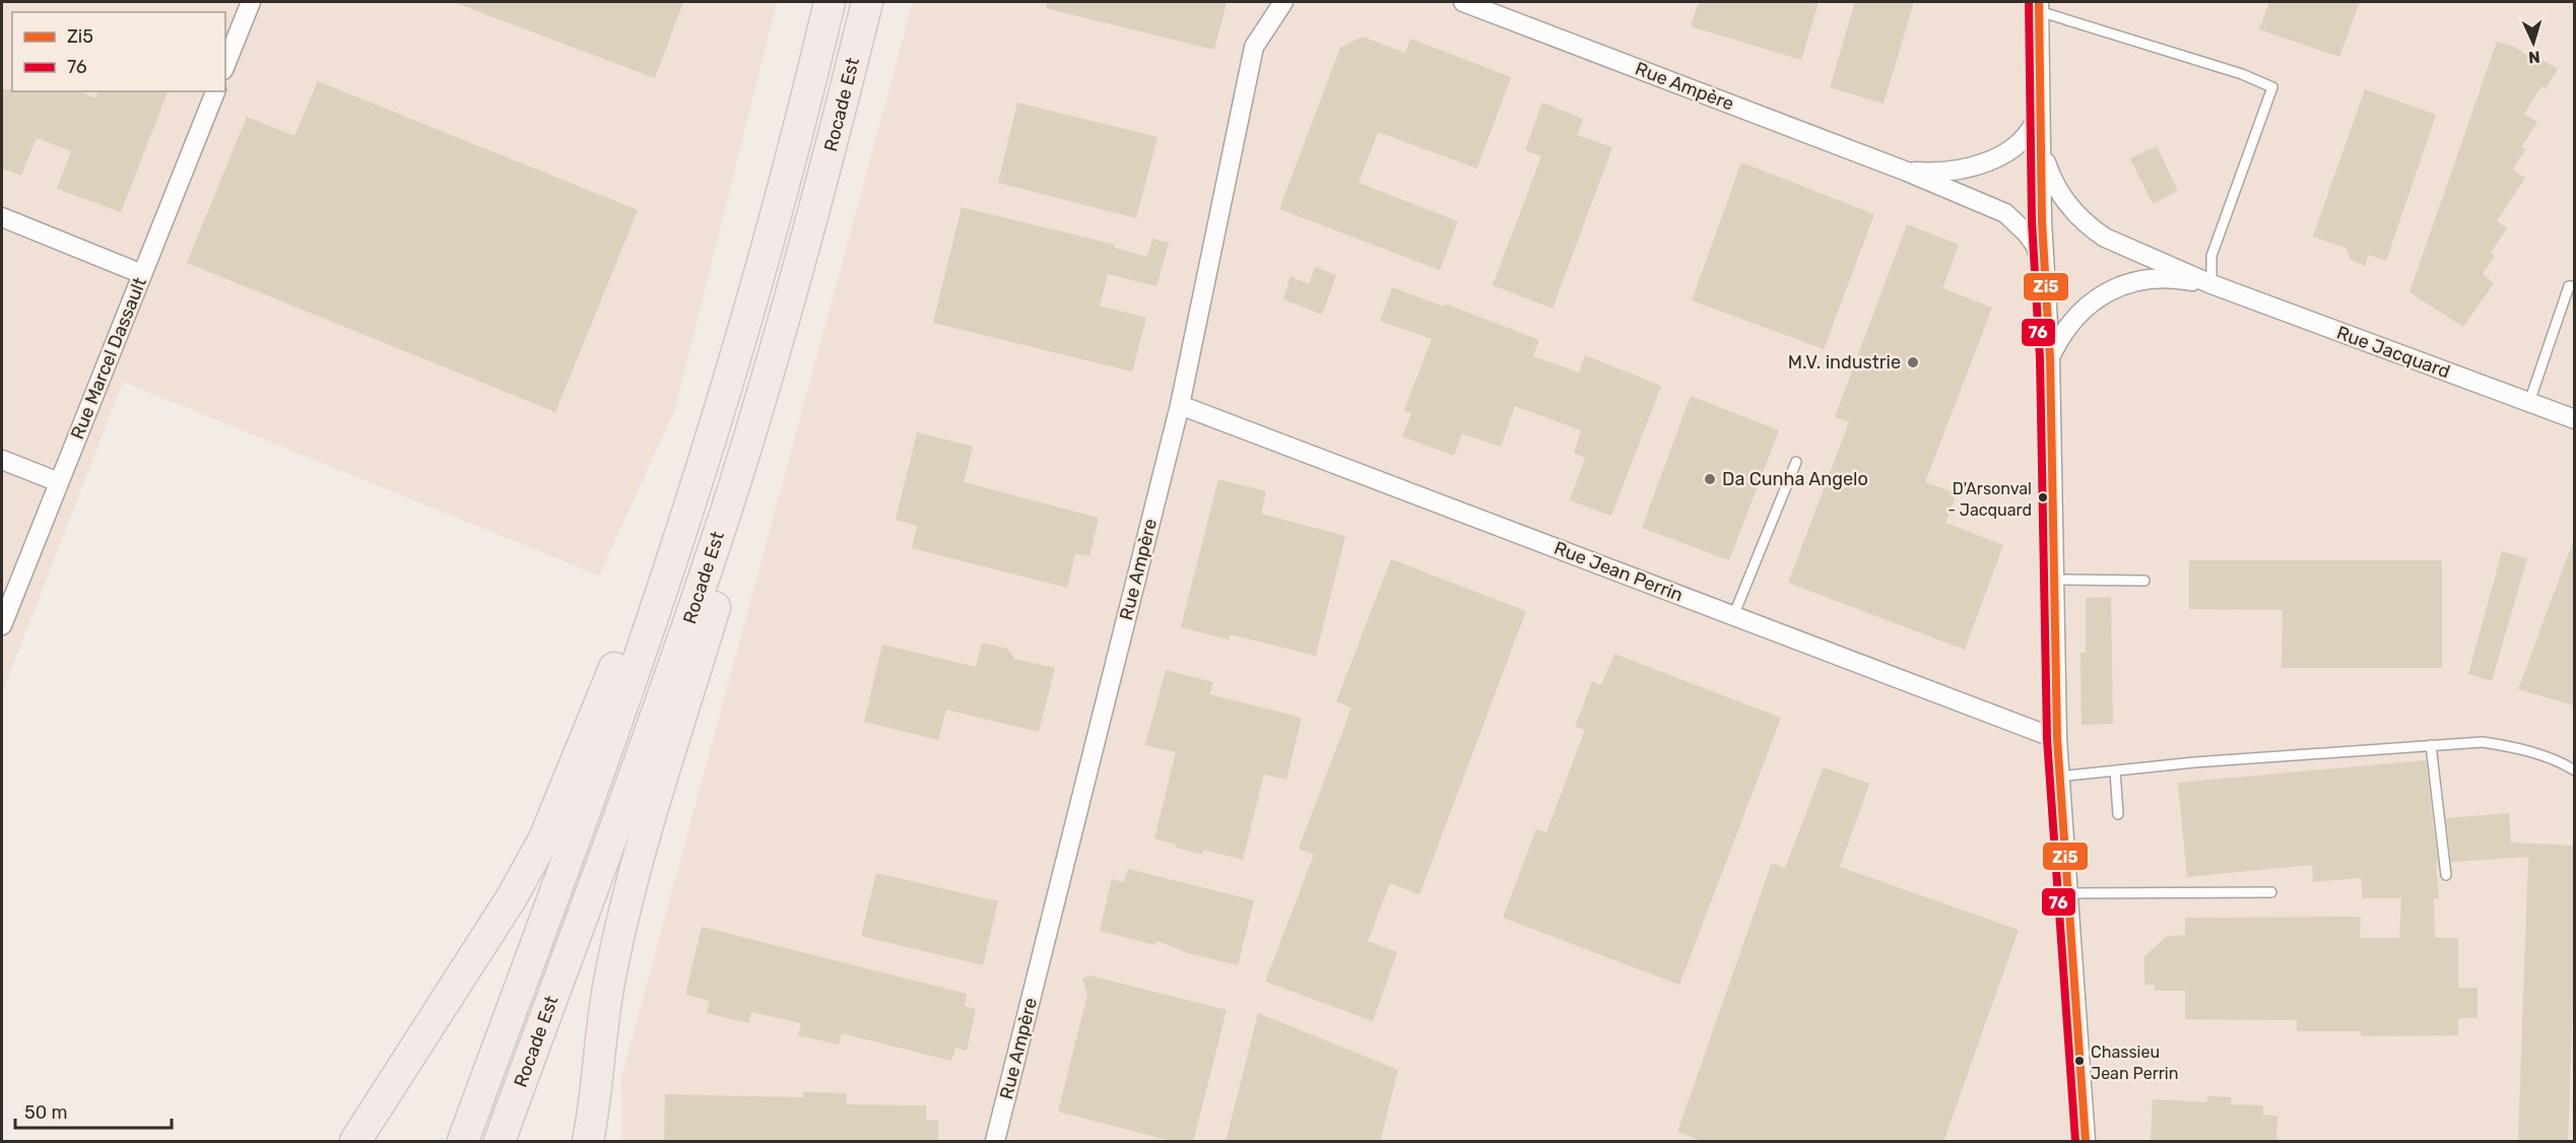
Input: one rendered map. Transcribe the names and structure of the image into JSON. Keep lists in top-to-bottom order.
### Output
{
  "streets": {
    "highway": ["Rocade Est"],
    "street": [
      "Rue Ampère",
      "Rue Jacquard",
      "Rue Marcel Dassault",
      "Rue Jean Perrin"
    ]
  },
  "crossings": [
    ["Rue Ampère", "Rue Jean Perrin"]
  ],
  "places": [
    "M.V. industrie",
    "Da Cunha Angelo",
    "D'Arsonval - Jacquard",
    "Chassieu Jean Perrin"
  ],
  "lines": ["transit line Zi5", "transit line 76"],
  "legend": ["Zi5", "76"],
  "scale_bar": "50 m",
  "north": "bottom"
}
